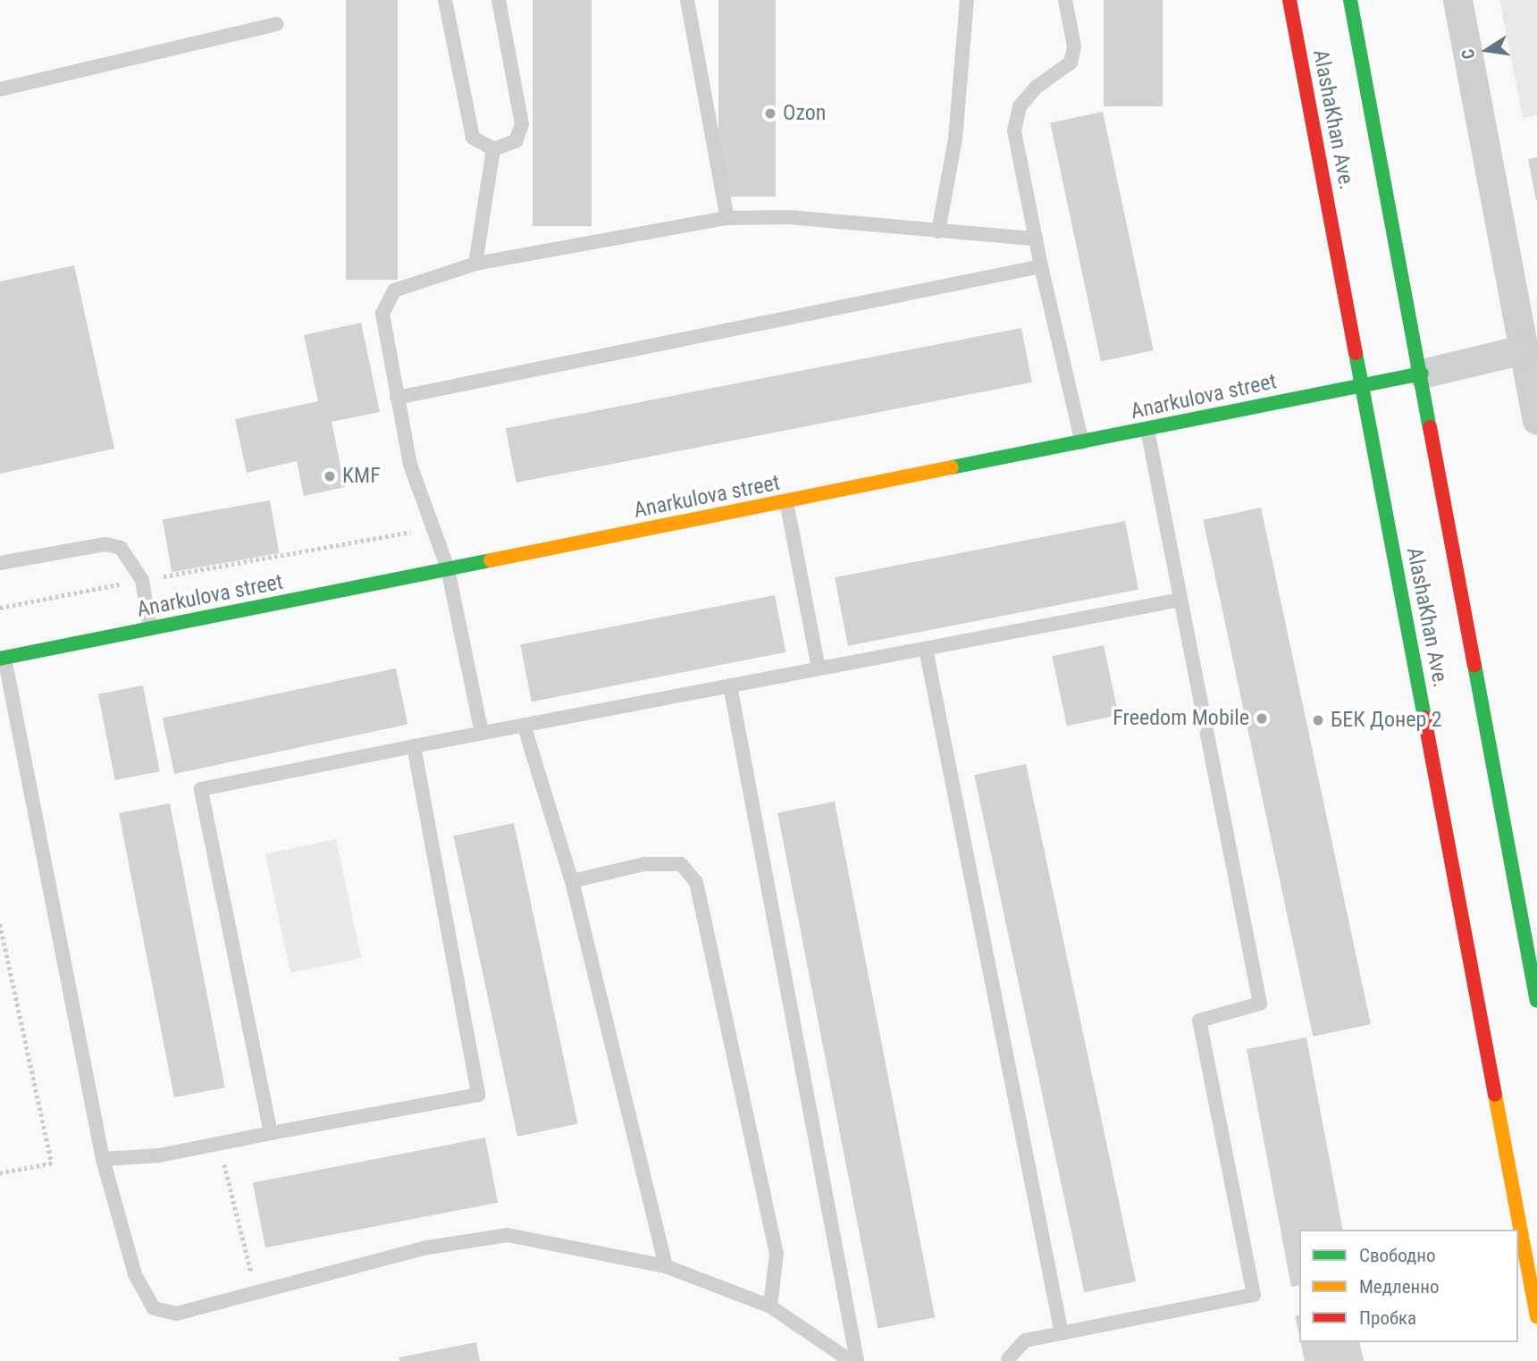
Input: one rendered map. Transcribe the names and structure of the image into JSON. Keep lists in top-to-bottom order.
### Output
{
  "streets": {
    "main road": ["AlashaKhan Ave.", "Anarkulova street"]
  },
  "crossings": [
    ["AlashaKhan Ave.", "Anarkulova street"]
  ],
  "places": [
    "Ozon",
    "KMF",
    "Freedom Mobile",
    "БЕК Донер 2"
  ],
  "legend": ["Свободно", "Медленно", "Пробка"],
  "north": "left"
}
